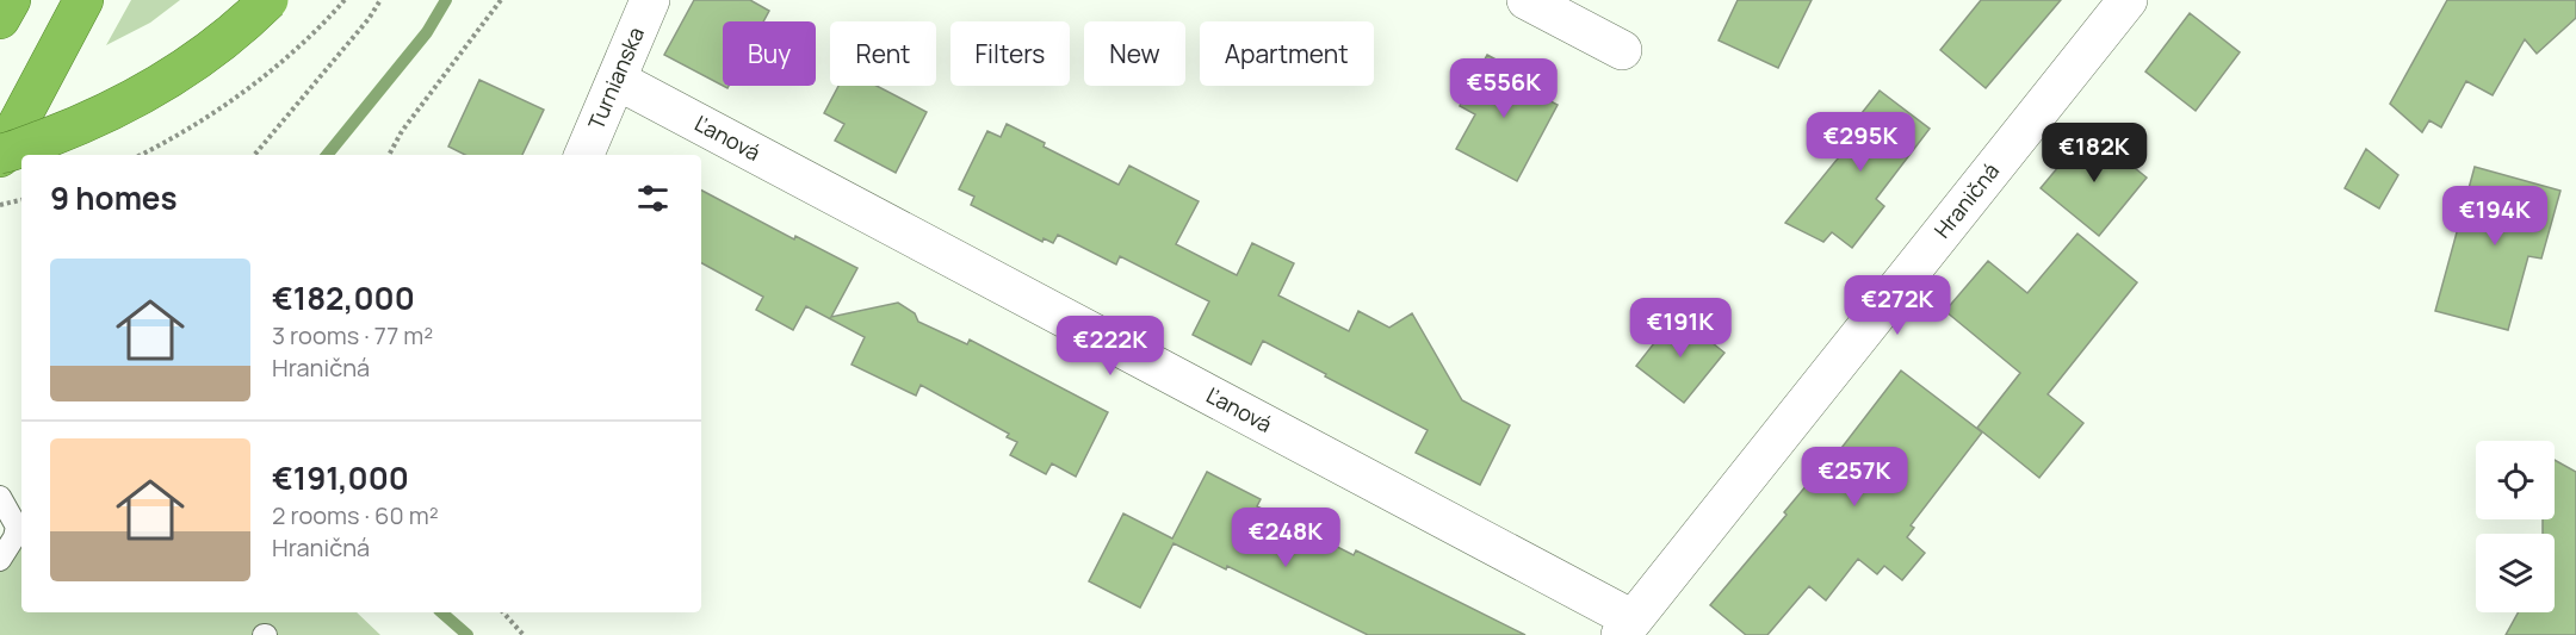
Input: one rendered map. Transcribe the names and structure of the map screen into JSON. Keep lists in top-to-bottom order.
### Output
{
  "streets": {
    "street": ["Turnianska", "Ľanová", "Hraničná"]
  },
  "crossings": [
    ["Turnianska", "Ľanová"],
    ["Ľanová", "Hraničná"]
  ],
  "page": {
    "chip": [
      "Buy",
      "Rent",
      "Filters",
      "New",
      "Apartment"
    ],
    "price": [
      "€556K",
      "€295K",
      "€182K",
      "€194K",
      "€272K",
      "€191K",
      "€222K",
      "€257K",
      "€248K"
    ],
    "heading": "9 homes",
    "list": [
      {
        "name": "€182,000",
        "note": "3 rooms · 77 m² · Hraničná"
      },
      {
        "name": "€191,000",
        "note": "2 rooms · 60 m² · Hraničná"
      }
    ]
  }
}
